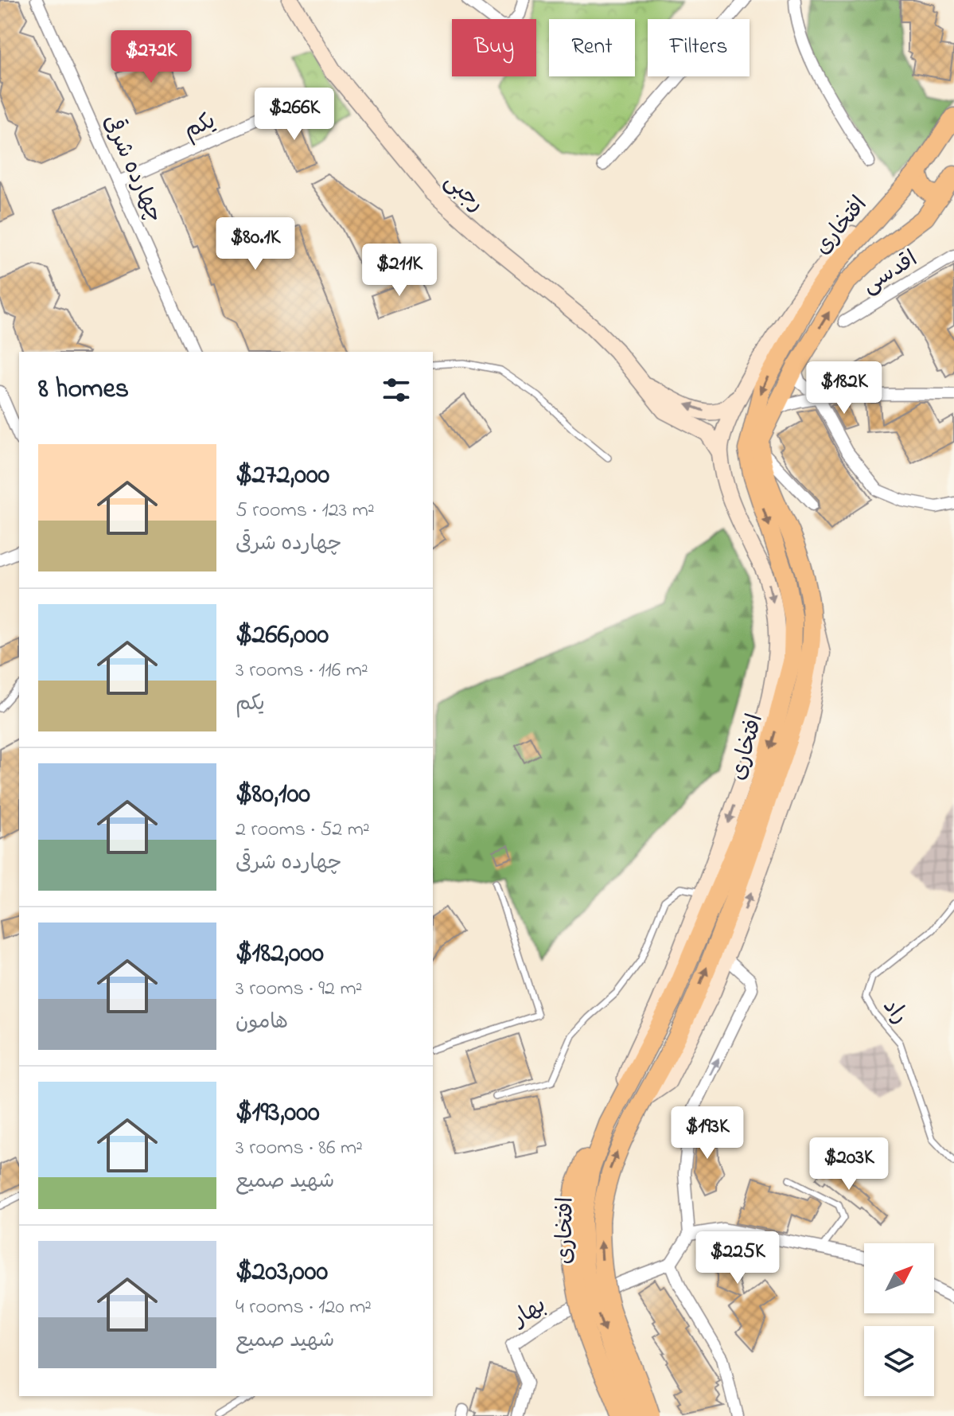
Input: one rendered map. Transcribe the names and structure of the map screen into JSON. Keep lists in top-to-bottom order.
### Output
{
  "streets": {
    "main road": ["رجبی", "افتخاری"],
    "street": [
      "یکم",
      "چهارده شرقی",
      "اقدسی",
      "بهار"
    ],
    "lane": ["راد"]
  },
  "crossings": [
    ["یکم", "چهارده شرقی"]
  ],
  "north": "top right",
  "page": {
    "chip": ["Buy", "Rent", "Filters"],
    "price": [
      "$272K",
      "$266K",
      "$80.1K",
      "$211K",
      "$182K",
      "$193K",
      "$203K",
      "$225K"
    ],
    "heading": "8 homes",
    "list": [
      {
        "name": "$272,000",
        "note": "5 rooms · 123 m² · چهارده شرقی"
      },
      {
        "name": "$266,000",
        "note": "3 rooms · 116 m² · یکم"
      },
      {
        "name": "$80,100",
        "note": "2 rooms · 52 m² · چهارده شرقی"
      },
      {
        "name": "$182,000",
        "note": "3 rooms · 92 m² · هامون"
      },
      {
        "name": "$193,000",
        "note": "3 rooms · 86 m² · شهید صمیع"
      },
      {
        "name": "$203,000",
        "note": "4 rooms · 120 m² · شهید صمیع"
      }
    ]
  }
}
